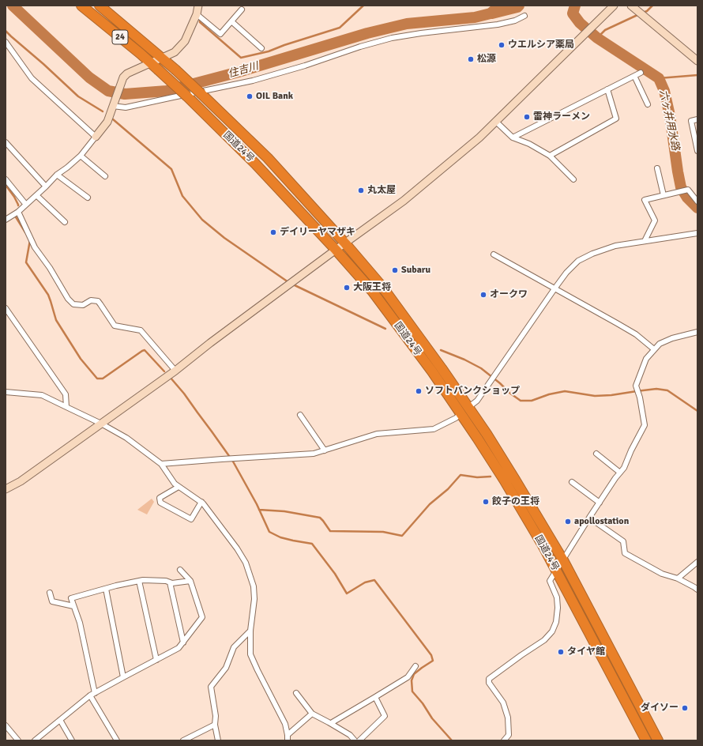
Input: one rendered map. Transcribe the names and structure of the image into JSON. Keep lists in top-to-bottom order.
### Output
{
  "streets": {
    "highway": ["24", "国道24号"]
  },
  "water": ["住吉川", "六ヶ井用水路"],
  "places": [
    "ウエルシア薬局",
    "松源",
    "OIL Bank",
    "雷神ラーメン",
    "丸太屋",
    "デイリーヤマザキ",
    "Subaru",
    "大阪王将",
    "オークワ",
    "ソフトバンクショップ",
    "餃子の王将",
    "apollostation",
    "タイヤ館",
    "ダイソー"
  ]
}
